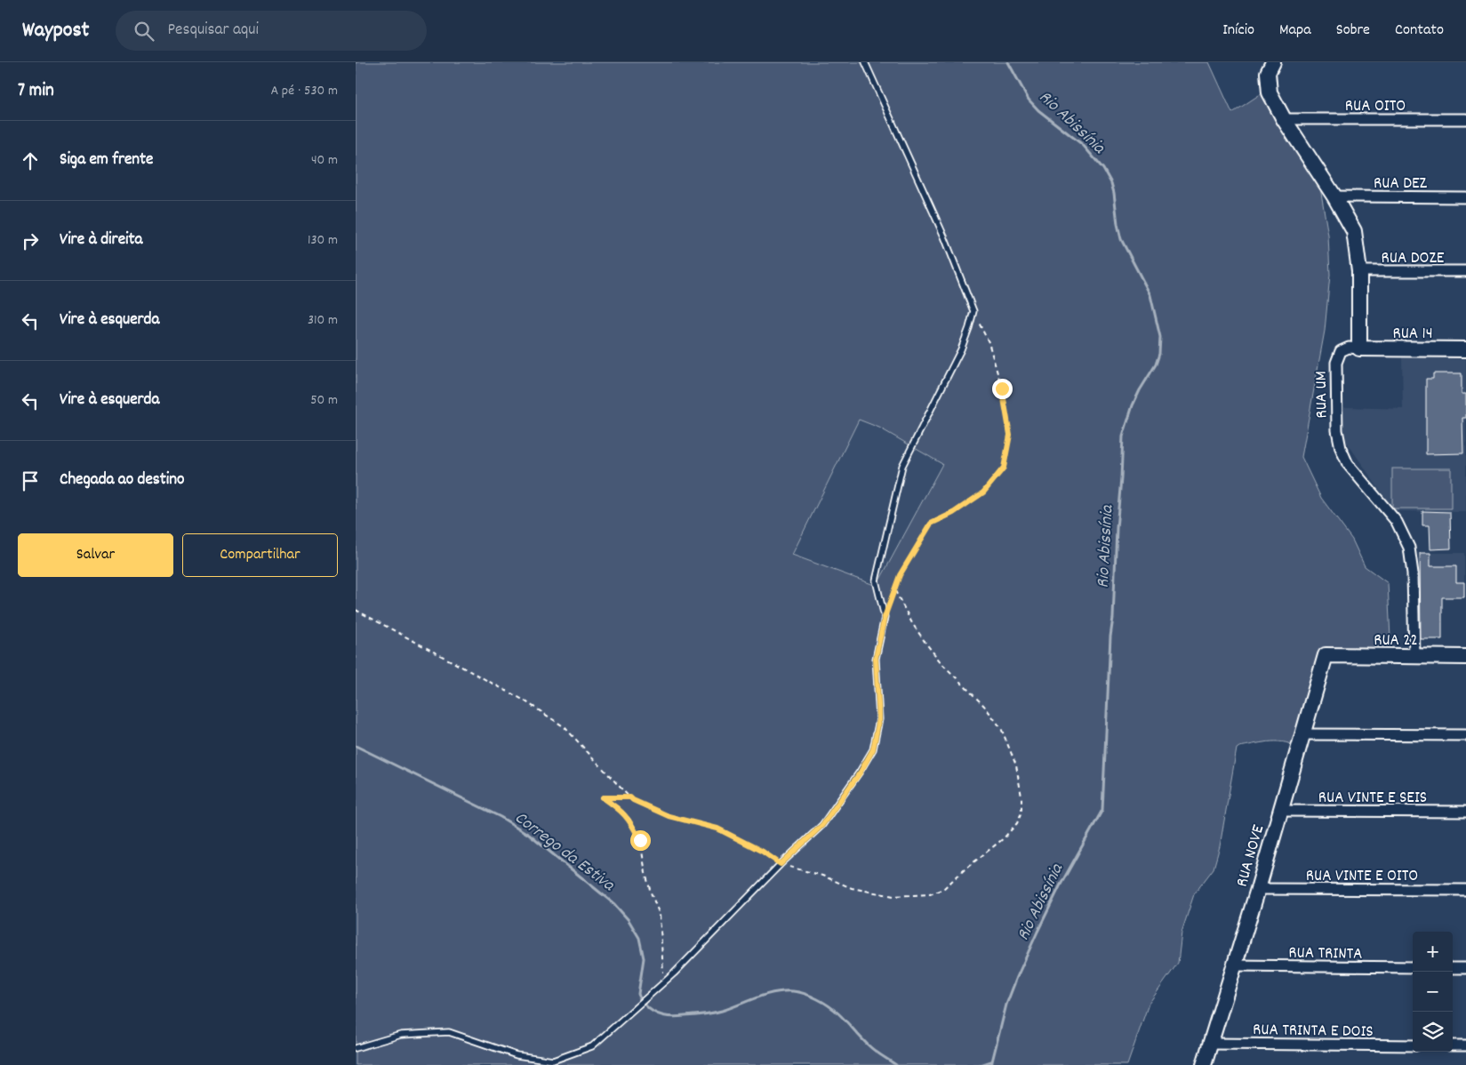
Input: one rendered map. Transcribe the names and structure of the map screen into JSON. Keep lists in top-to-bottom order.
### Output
{
  "streets": {
    "street": [
      "RUA OITO",
      "RUA DEZ",
      "RUA DOZE",
      "RUA 14",
      "RUA UM",
      "RUA 22",
      "RUA VINTE E SEIS",
      "RUA NOVE",
      "RUA VINTE E OITO",
      "RUA TRINTA",
      "RUA TRINTA E DOIS"
    ]
  },
  "crossings": [
    ["RUA 14", "RUA UM"],
    ["RUA UM", "RUA 22"],
    ["RUA 22", "RUA NOVE"],
    ["RUA VINTE E SEIS", "RUA NOVE"],
    ["RUA NOVE", "RUA VINTE E OITO"],
    ["RUA NOVE", "RUA TRINTA"],
    ["RUA NOVE", "RUA TRINTA E DOIS"]
  ],
  "water": ["Rio Abissínia", "Corrego da Estiva"],
  "page": {
    "header": "Waypost",
    "search": "Pesquisar aqui",
    "nav": [
      "Início",
      "Mapa",
      "Sobre",
      "Contato"
    ],
    "heading": ["7 min", "A pé · 530 m"],
    "list": [
      ["Siga em frente", "40 m"],
      ["Vire à direita", "130 m"],
      ["Vire à esquerda", "310 m"],
      ["Vire à esquerda", "50 m"],
      "Chegada ao destino"
    ],
    "buttons": ["Salvar", "Compartilhar"],
    "map_buttons": ["+", "−"]
  }
}
